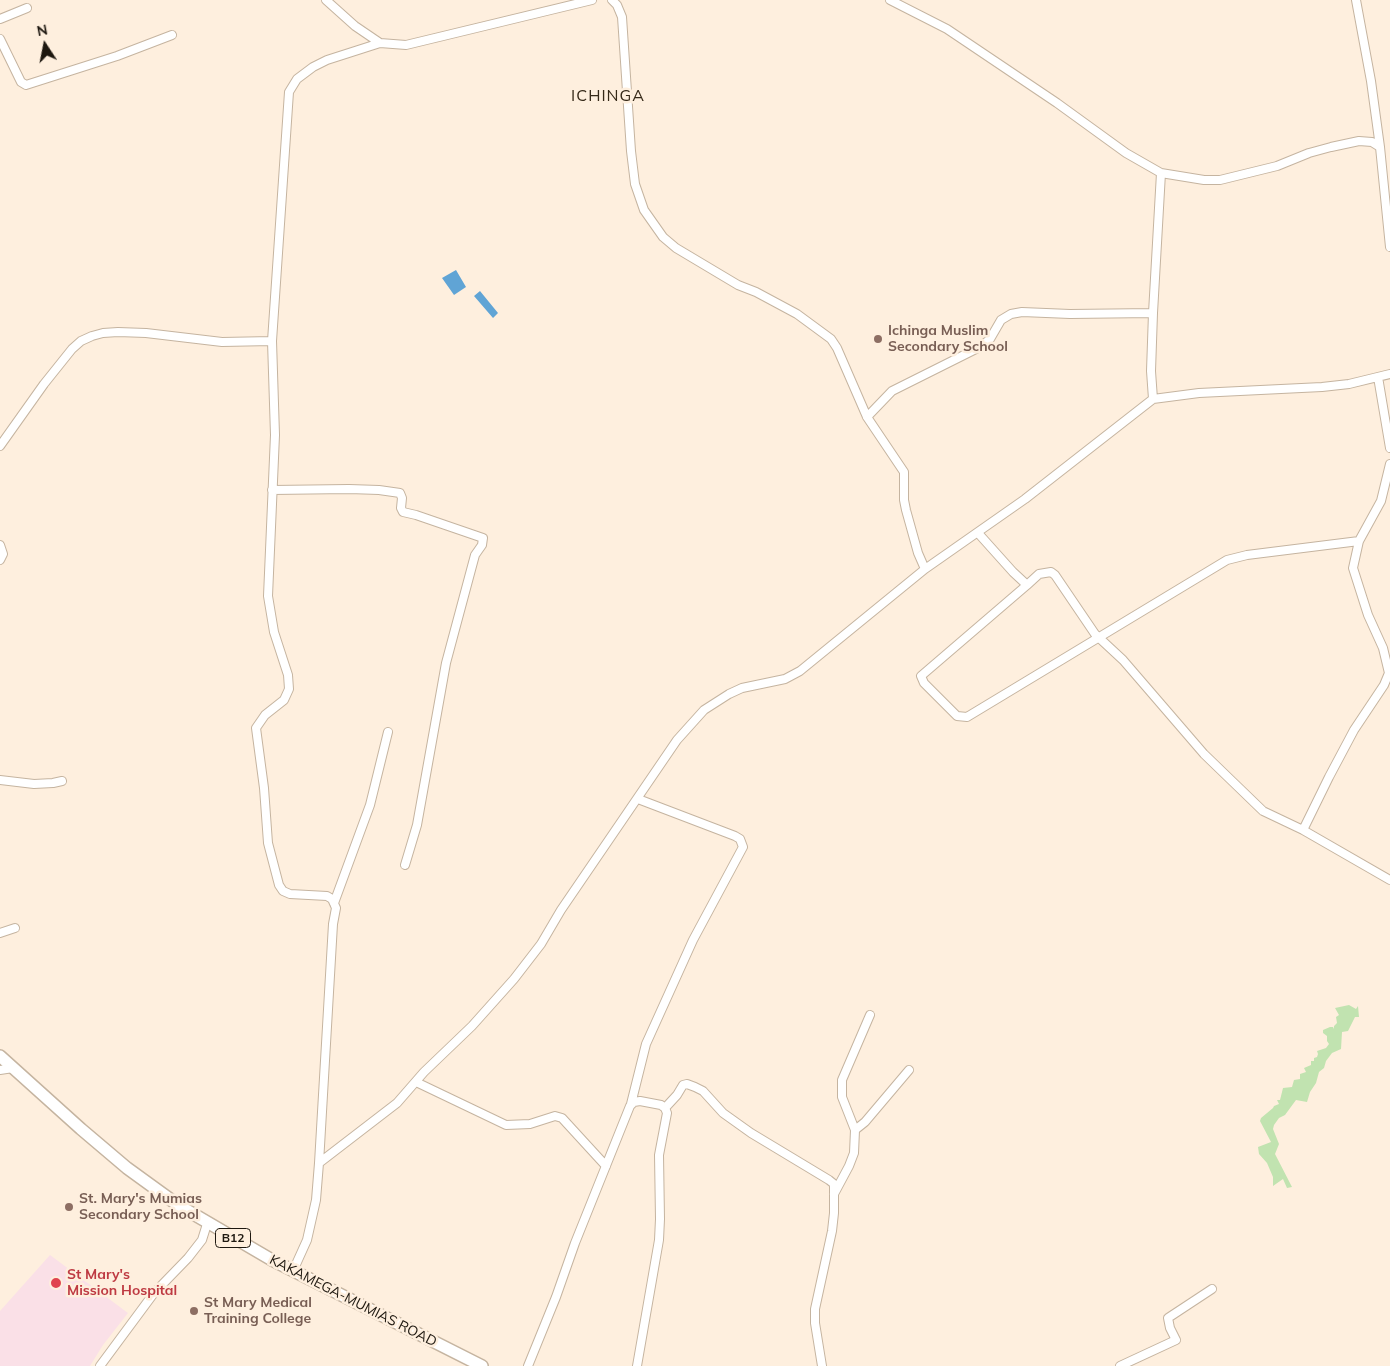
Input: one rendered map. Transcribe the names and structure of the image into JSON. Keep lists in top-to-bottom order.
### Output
{
  "streets": {
    "highway": ["B12", "KAKAMEGA-MUMIAS ROAD"]
  },
  "crossings": [
    ["B12", "KAKAMEGA-MUMIAS ROAD"]
  ],
  "districts": ["ICHINGA"],
  "places": [
    "Ichinga Muslim Secondary School",
    "St. Mary's Mumias Secondary School",
    "St Mary's Mission Hospital",
    "St Mary Medical Training College"
  ],
  "north": "top"
}
